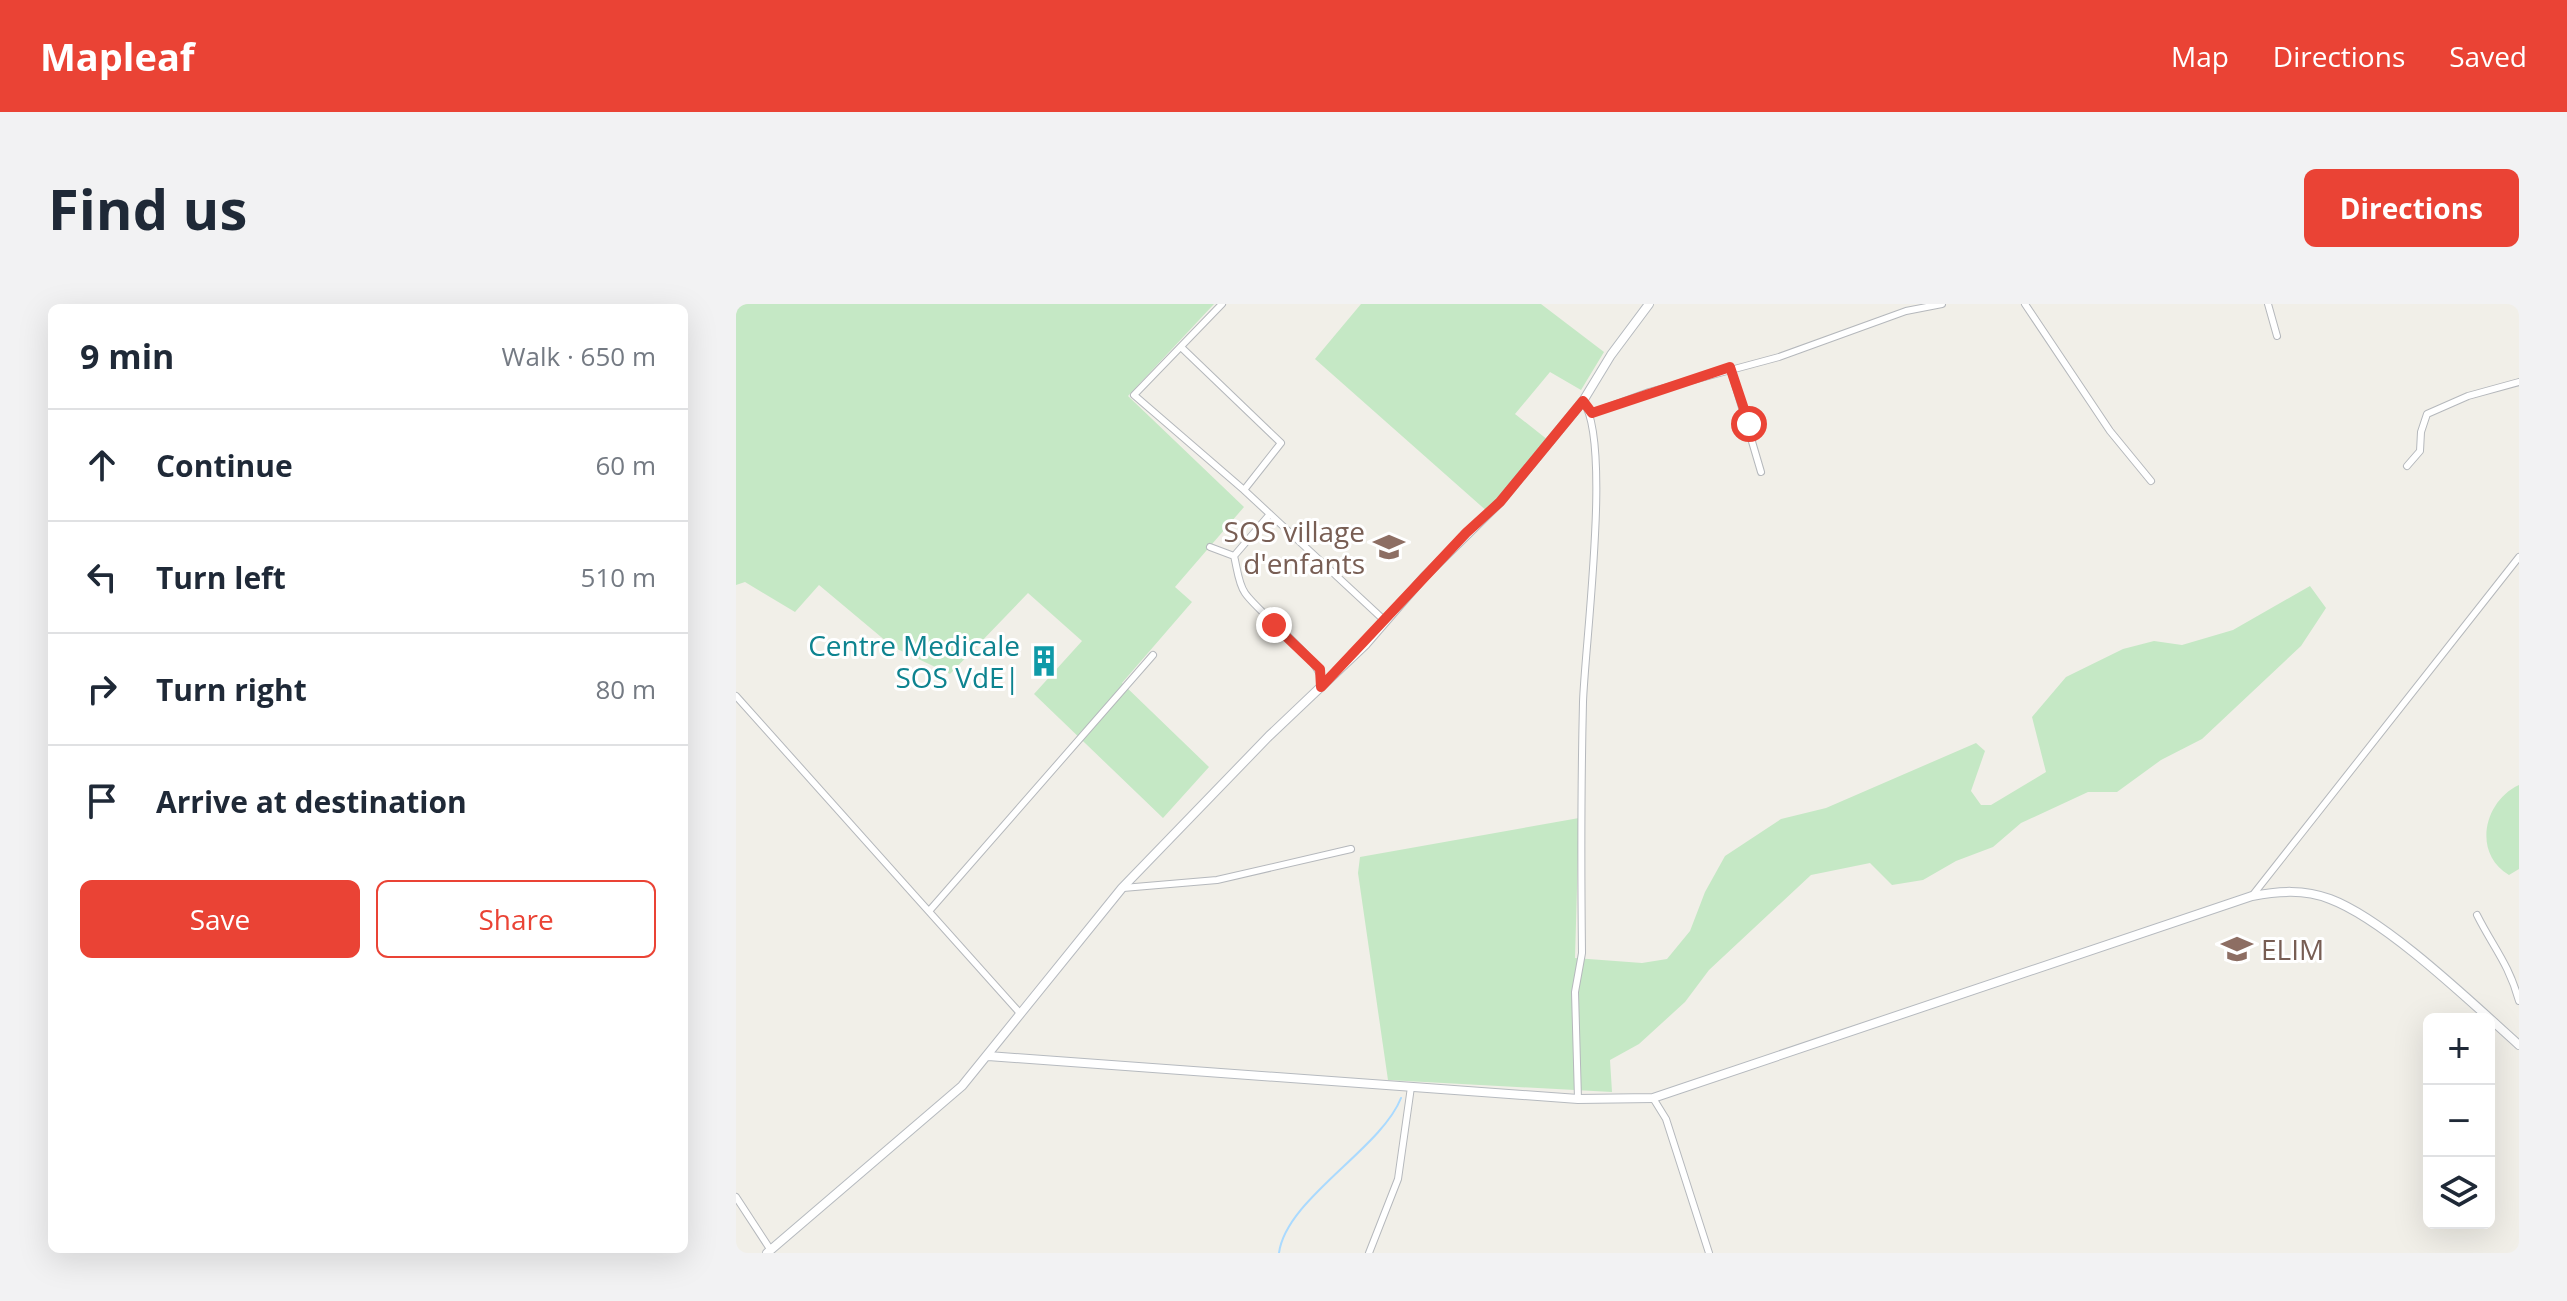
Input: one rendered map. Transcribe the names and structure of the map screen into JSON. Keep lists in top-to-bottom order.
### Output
{
  "places": {
    "school or university": ["SOS village d'enfants", "ELIM"],
    "building": ["Centre Medicale SOS VdE|"]
  },
  "page": {
    "header": "Mapleaf",
    "nav": ["Map", "Directions", "Saved"],
    "buttons": [
      "Directions",
      ["Save", "Share"]
    ],
    "title": "Find us",
    "heading": ["9 min", "Walk · 650 m"],
    "list": [
      ["Continue", "60 m"],
      ["Turn left", "510 m"],
      ["Turn right", "80 m"],
      "Arrive at destination"
    ],
    "map_buttons": ["+", "−"]
  }
}
